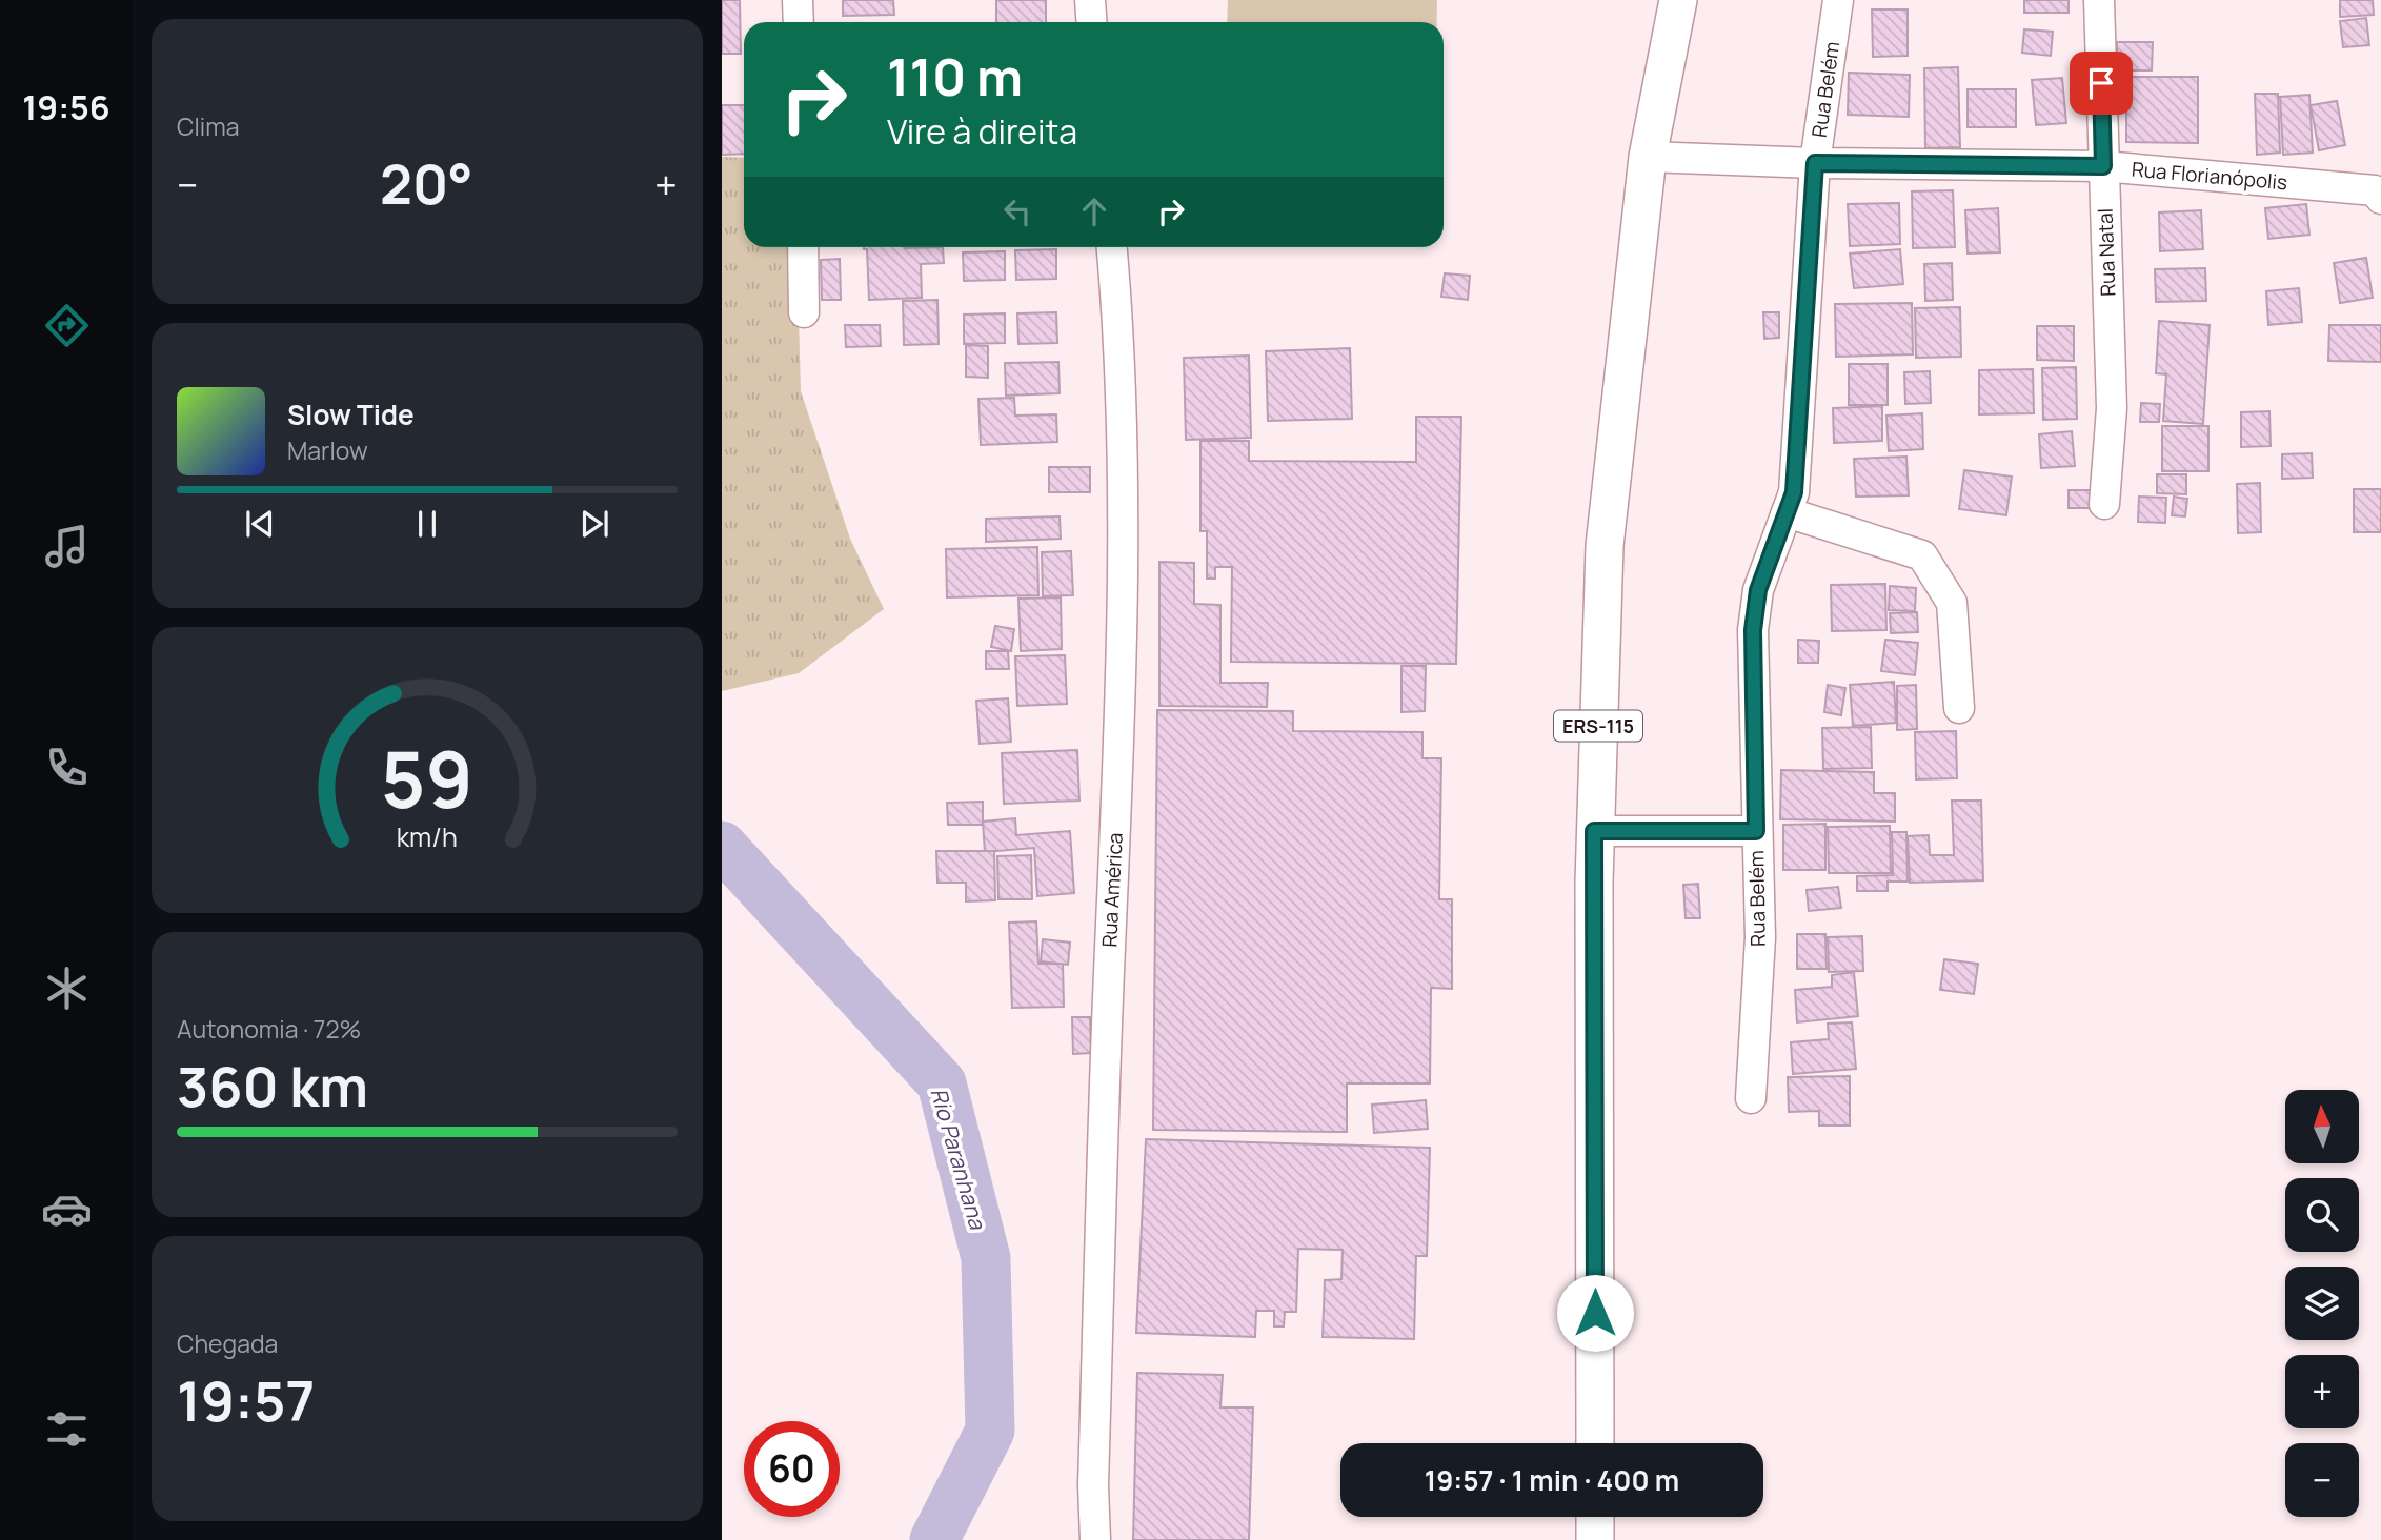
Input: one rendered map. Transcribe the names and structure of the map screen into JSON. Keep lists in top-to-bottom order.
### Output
{
  "streets": {
    "main road": ["ERS-115"],
    "street": [
      "Rua Belém",
      "Rua Florianópolis",
      "Rua Natal",
      "Rua América"
    ]
  },
  "crossings": [
    ["Rua Belém", "Rua Florianópolis"],
    ["Rua Florianópolis", "Rua Natal"],
    ["Rua Florianópolis", "ERS-115"]
  ],
  "water": ["Rio Paranhana"],
  "north": "top",
  "page": {
    "tabs": "19:56",
    "tile": [
      "Clima",
      ["Autonomia · 72%", "360 km"],
      ["Chegada", "19:57"]
    ],
    "turn": ["110 m", "Vire à direita"],
    "heat": ["−", "20°", "+"],
    "song": ["Slow Tide", "Marlow"],
    "map_buttons": ["+", "−"],
    "limit": "60",
    "trip": "19:57 · 1 min · 400 m",
    "gauge": ["59", "km/h"]
  }
}
